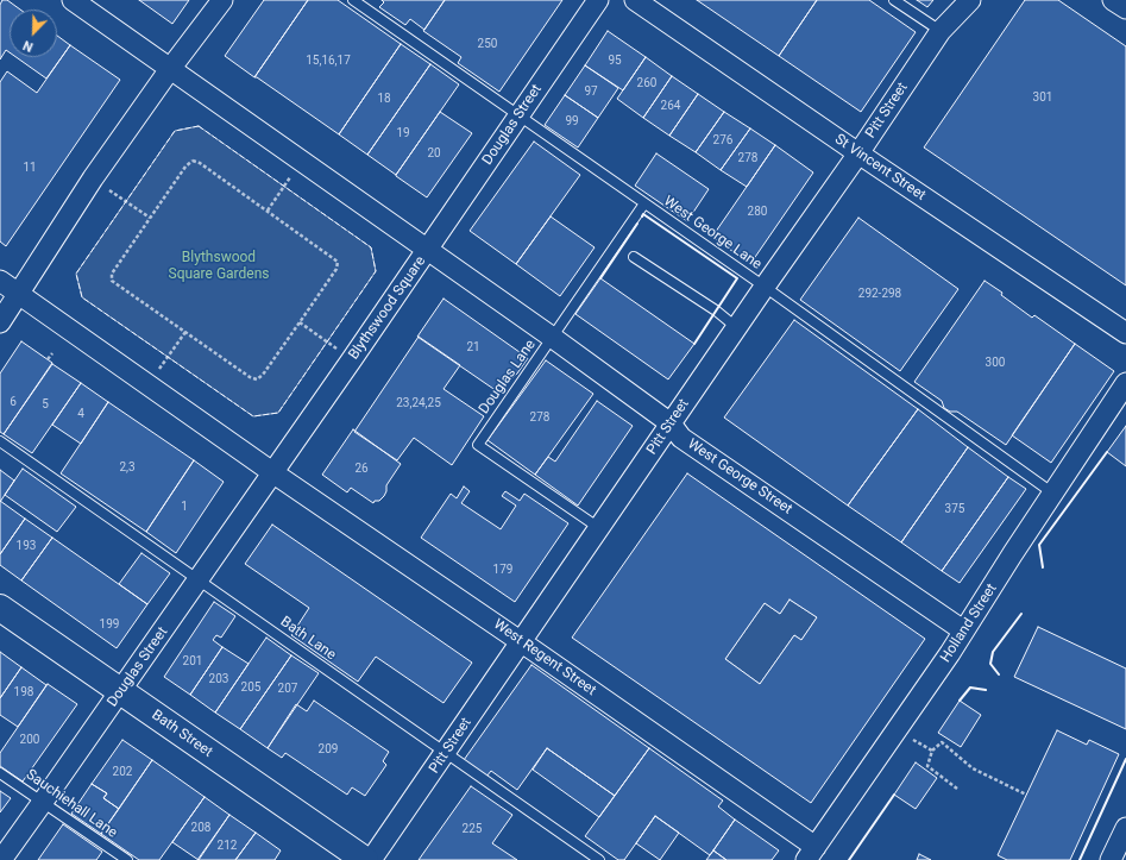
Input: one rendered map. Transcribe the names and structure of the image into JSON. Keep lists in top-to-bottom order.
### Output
{
  "streets": {
    "street": [
      "Pitt Street",
      "Douglas Street",
      "St Vincent Street",
      "Blythswood Square",
      "West George Street",
      "Holland Street",
      "West Regent Street",
      "Bath Street"
    ],
    "lane": [
      "West George Lane",
      "Douglas Lane",
      "Bath Lane",
      "Sauchiehall Lane"
    ]
  },
  "crossings": [
    ["Pitt Street", "St Vincent Street"],
    ["Pitt Street", "West George Lane"],
    ["Pitt Street", "Douglas Lane"],
    ["Pitt Street", "West George Street"],
    ["Pitt Street", "Bath Lane"],
    ["Pitt Street", "West Regent Street"],
    ["Douglas Street", "West George Lane"],
    ["Douglas Street", "Blythswood Square"],
    ["Douglas Street", "West George Street"],
    ["Douglas Street", "Bath Lane"],
    ["Douglas Street", "West Regent Street"],
    ["Douglas Street", "Bath Street"],
    ["Douglas Street", "Sauchiehall Lane"],
    ["West George Lane", "Douglas Lane"],
    ["West George Lane", "Holland Street"],
    ["Blythswood Square", "West George Street"],
    ["Blythswood Square", "West Regent Street"],
    ["Douglas Lane", "West George Street"],
    ["West George Street", "Holland Street"],
    ["Holland Street", "West Regent Street"]
  ],
  "parks": ["Blythswood Square Gardens"],
  "house_numbers": [
    "250",
    "15,16,17",
    "95",
    "260",
    "97",
    "301",
    "18",
    "264",
    "99",
    "19",
    "276",
    "20",
    "278",
    "11",
    "280",
    "292-298",
    "21",
    "300",
    "6",
    "23,24,25",
    "5",
    "4",
    "278",
    "2,3",
    "26",
    "1",
    "375",
    "193",
    "179",
    "199",
    "201",
    "203",
    "205",
    "207",
    "198",
    "200",
    "209",
    "202",
    "208",
    "225",
    "212"
  ],
  "north": "bottom left"
}
